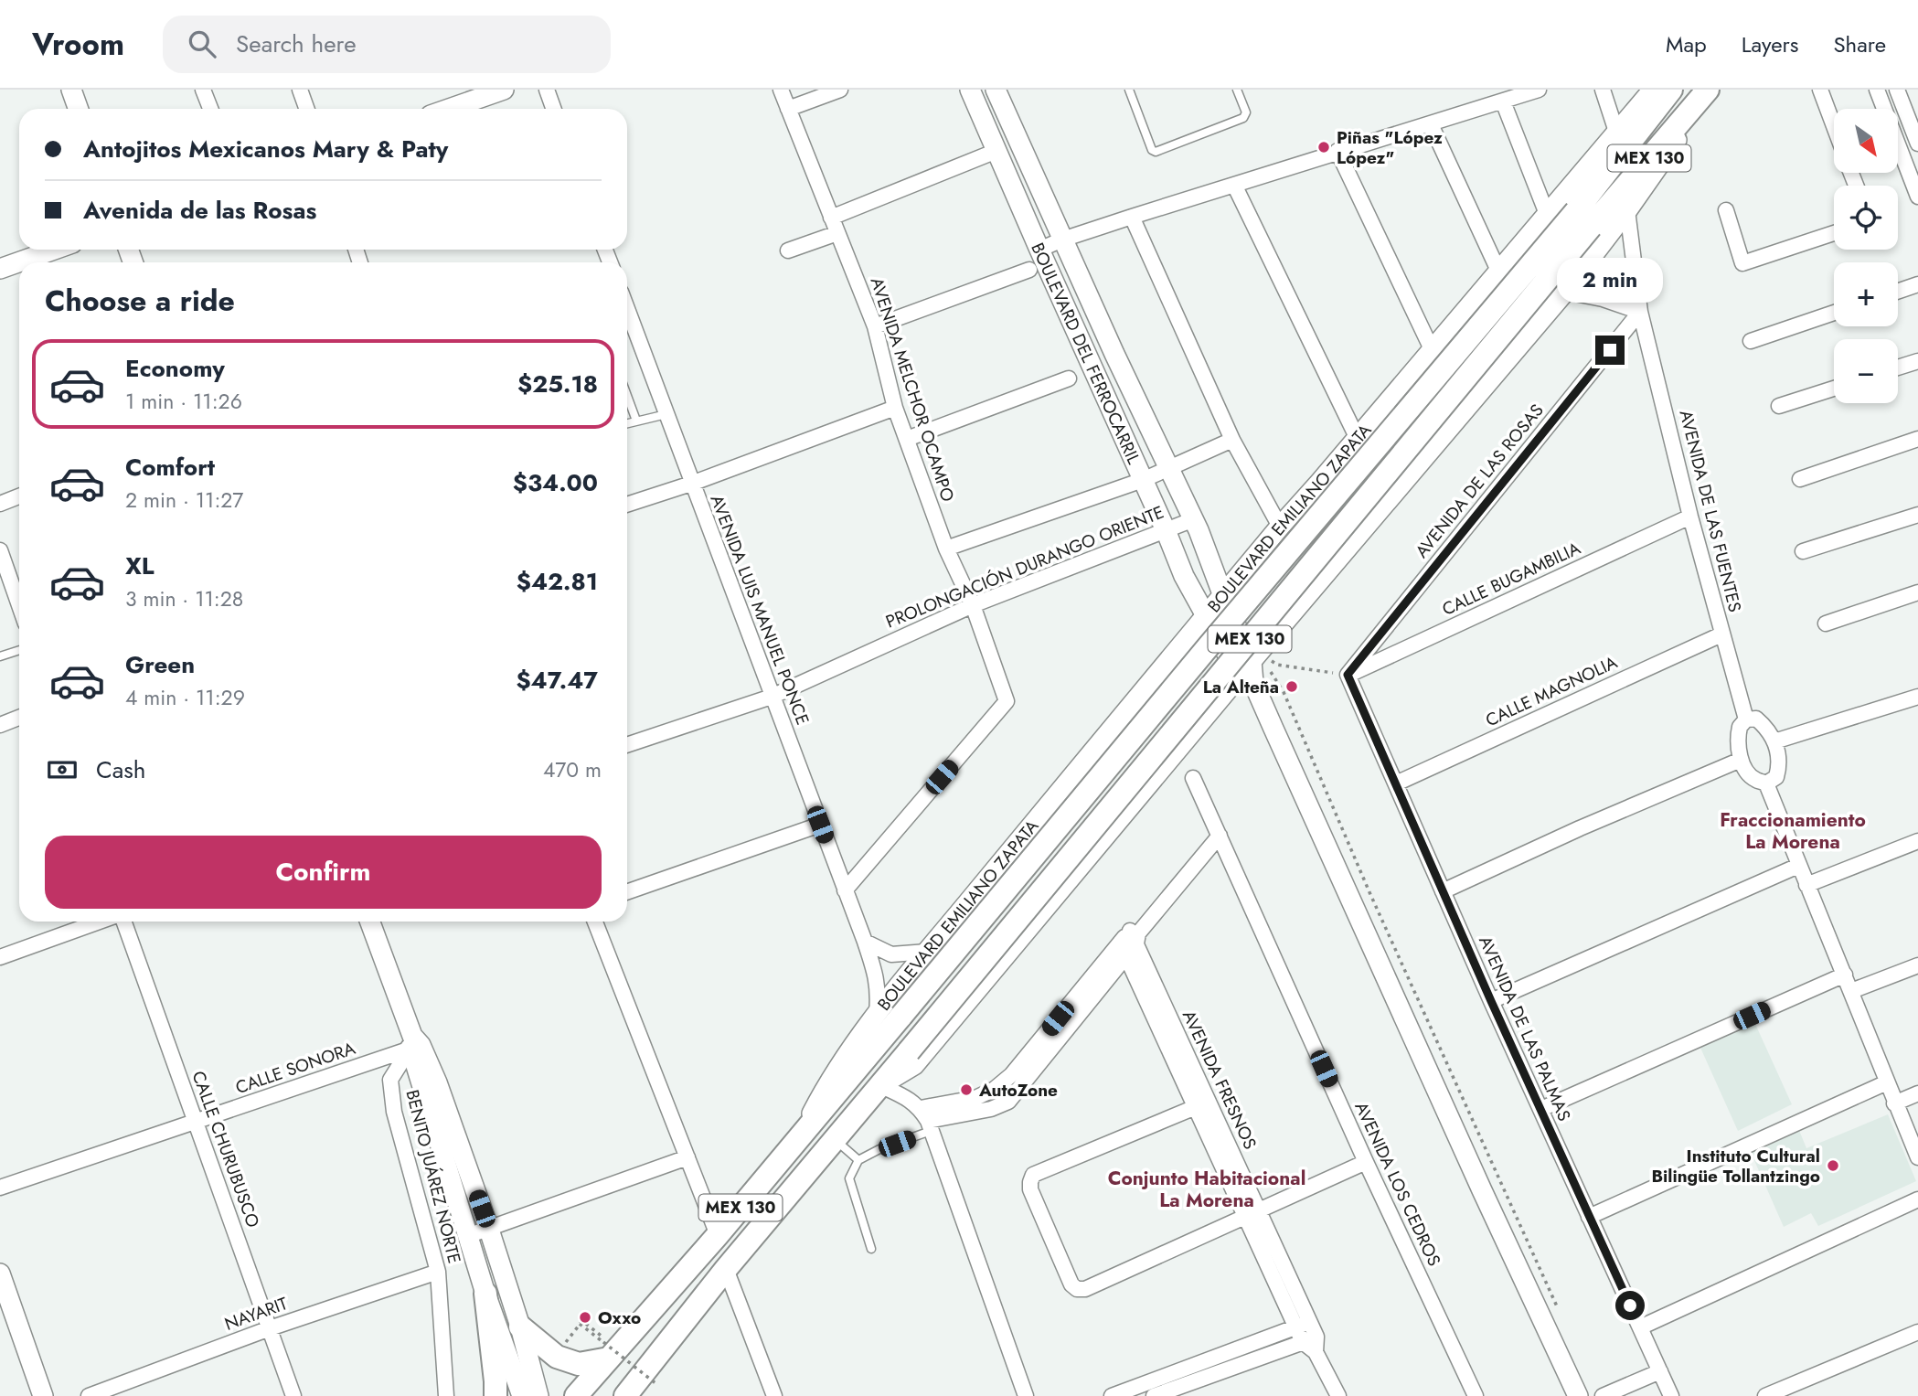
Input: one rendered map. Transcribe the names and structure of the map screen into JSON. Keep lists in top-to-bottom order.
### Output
{
  "streets": {
    "main road": ["MEX 130", "BOULEVARD EMILIANO ZAPATA"],
    "street": [
      "BOULEVARD DEL FERROCARRIL",
      "AVENIDA MELCHOR OCAMPO",
      "AVENIDA DE LAS ROSAS",
      "AVENIDA DE LAS FUENTES",
      "PROLONGACIÓN DURANGO ORIENTE",
      "CALLE BUGAMBILIA",
      "AVENIDA LUIS MANUEL PONCE",
      "CALLE MAGNOLIA",
      "AVENIDA DE LAS PALMAS",
      "CALLE SONORA",
      "AVENIDA FRESNOS",
      "CALLE CHURUBUSCO",
      "BENITO JUÁREZ NORTE",
      "AVENIDA LOS CEDROS",
      "NAYARIT"
    ]
  },
  "crossings": [
    ["MEX 130", "BOULEVARD EMILIANO ZAPATA"],
    ["BOULEVARD DEL FERROCARRIL", "BOULEVARD EMILIANO ZAPATA"],
    ["BOULEVARD DEL FERROCARRIL", "PROLONGACIÓN DURANGO ORIENTE"],
    ["AVENIDA MELCHOR OCAMPO", "PROLONGACIÓN DURANGO ORIENTE"],
    ["AVENIDA MELCHOR OCAMPO", "AVENIDA LUIS MANUEL PONCE"],
    ["AVENIDA DE LAS ROSAS", "AVENIDA DE LAS FUENTES"],
    ["AVENIDA DE LAS ROSAS", "CALLE BUGAMBILIA"],
    ["AVENIDA DE LAS ROSAS", "AVENIDA DE LAS PALMAS"],
    ["AVENIDA DE LAS FUENTES", "CALLE BUGAMBILIA"],
    ["AVENIDA DE LAS FUENTES", "CALLE MAGNOLIA"],
    ["BOULEVARD EMILIANO ZAPATA", "AVENIDA LUIS MANUEL PONCE"],
    ["PROLONGACIÓN DURANGO ORIENTE", "AVENIDA LUIS MANUEL PONCE"],
    ["CALLE BUGAMBILIA", "AVENIDA DE LAS PALMAS"],
    ["CALLE MAGNOLIA", "AVENIDA DE LAS PALMAS"],
    ["CALLE SONORA", "CALLE CHURUBUSCO"],
    ["CALLE SONORA", "BENITO JUÁREZ NORTE"],
    ["CALLE CHURUBUSCO", "NAYARIT"],
    ["BENITO JUÁREZ NORTE", "NAYARIT"]
  ],
  "districts": ["Fraccionamiento La Morena", "Conjunto Habitacional La Morena"],
  "places": [
    "Piñas \"López López\"",
    "La Alteña",
    "AutoZone",
    "Instituto Cultural Bilingüe Tollantzingo",
    "Oxxo"
  ],
  "north": "bottom right",
  "page": {
    "header": "Vroom",
    "search": "Search here",
    "nav": ["Map", "Layers", "Share"],
    "map_buttons": ["+", "−"],
    "banner": ["Antojitos Mexicanos Mary & Paty", "Avenida de las Rosas"],
    "bubble": "2 min",
    "heading": "Choose a ride",
    "list": [
      {
        "name": "Economy",
        "note": "1 min · 11:26",
        "value": "$25.18"
      },
      {
        "name": "Comfort",
        "note": "2 min · 11:27",
        "value": "$34.00"
      },
      {
        "name": "XL",
        "note": "3 min · 11:28",
        "value": "$42.81"
      },
      {
        "name": "Green",
        "note": "4 min · 11:29",
        "value": "$47.47"
      }
    ],
    "pay": ["Cash", "470 m"],
    "buttons": "Confirm"
  }
}
